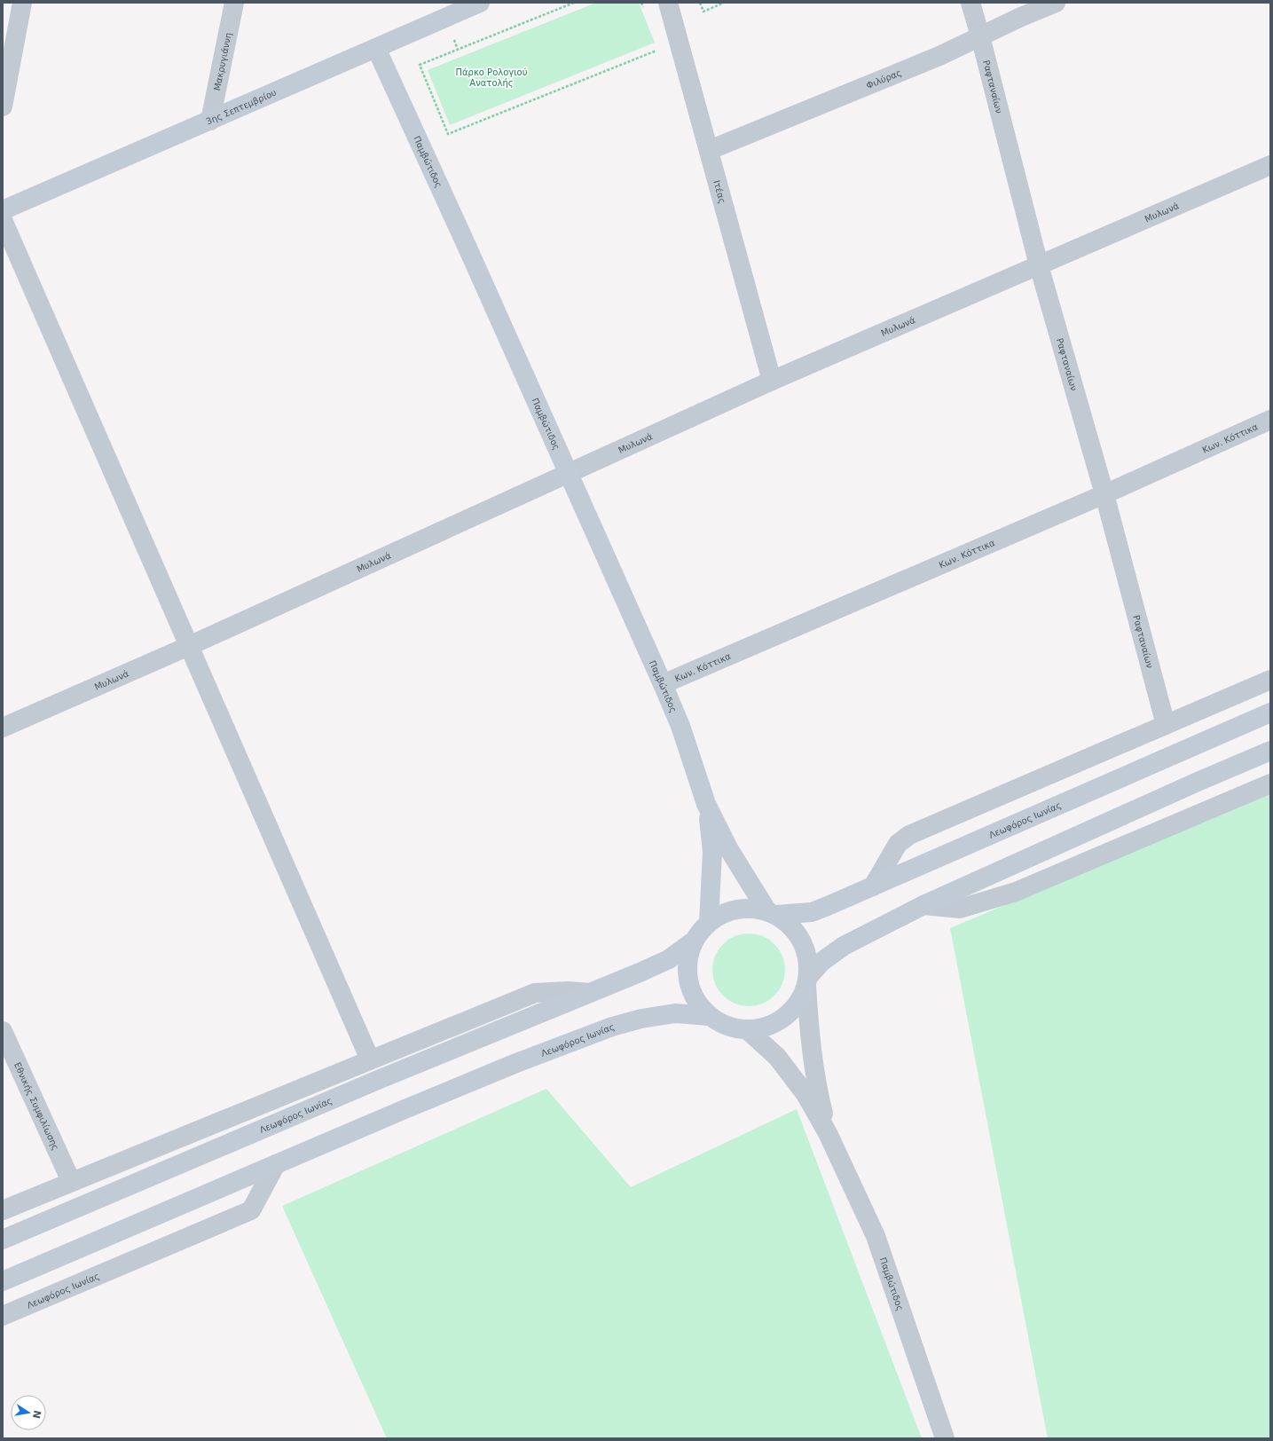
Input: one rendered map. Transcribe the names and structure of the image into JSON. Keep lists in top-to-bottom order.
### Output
{
  "streets": {
    "street": [
      "Μακρυγιάννη",
      "Φιλύρας",
      "Ραφταναίων",
      "3ης Σεπτεμβρίου",
      "Παμβώτιδος",
      "Ιτέας",
      "Μυλωνά",
      "Κων. Κόττικα",
      "Λεωφόρος Ιωνίας",
      "Εθνικής Συμφιλίωσης"
    ]
  },
  "crossings": [
    ["Μακρυγιάννη", "3ης Σεπτεμβρίου"],
    ["Φιλύρας", "Ραφταναίων"],
    ["Φιλύρας", "Ιτέας"],
    ["Ραφταναίων", "Μυλωνά"],
    ["Ραφταναίων", "Κων. Κόττικα"],
    ["3ης Σεπτεμβρίου", "Παμβώτιδος"],
    ["Παμβώτιδος", "Μυλωνά"],
    ["Παμβώτιδος", "Κων. Κόττικα"],
    ["Παμβώτιδος", "Λεωφόρος Ιωνίας"],
    ["Ιτέας", "Μυλωνά"],
    ["Λεωφόρος Ιωνίας", "Εθνικής Συμφιλίωσης"]
  ],
  "parks": ["Πάρκο Ρολογιού Ανατολής"],
  "north": "right"
}
